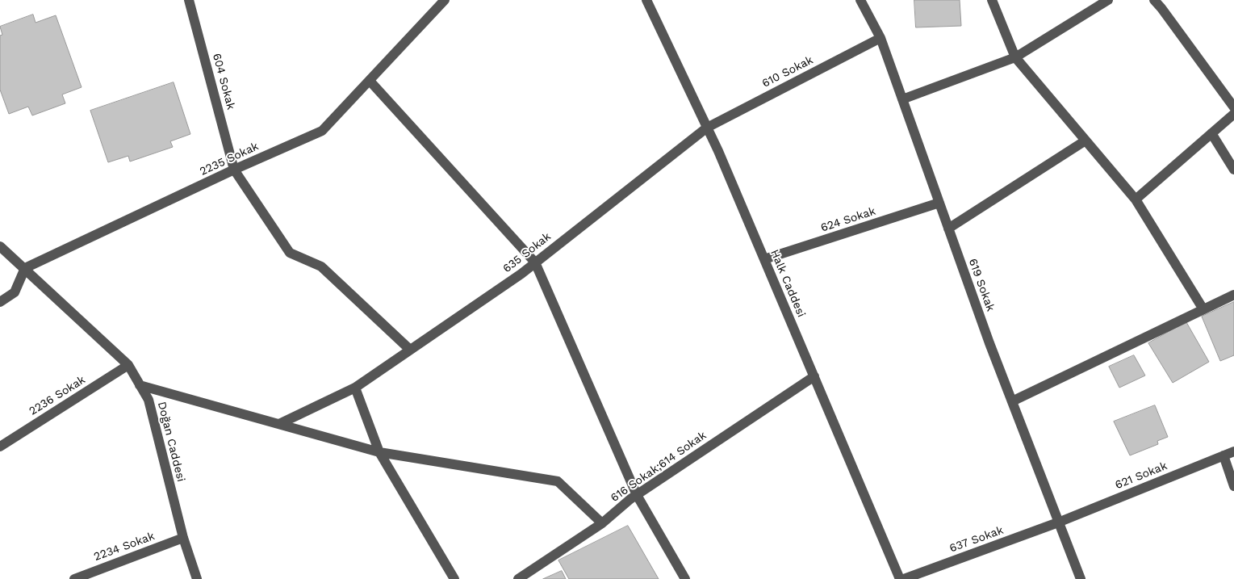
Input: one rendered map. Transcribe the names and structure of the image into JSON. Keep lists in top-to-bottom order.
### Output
{
  "streets": {
    "street": [
      "610 Sokak",
      "604 Sokak",
      "2235 Sokak",
      "624 Sokak",
      "635 Sokak",
      "Halk Caddesi",
      "619 Sokak",
      "2236 Sokak",
      "Doğan Caddesi",
      "616 Sokak;614 Sokak",
      "621 Sokak",
      "637 Sokak",
      "2234 Sokak"
    ]
  },
  "crossings": [
    ["610 Sokak", "635 Sokak"],
    ["610 Sokak", "Halk Caddesi"],
    ["610 Sokak", "619 Sokak"],
    ["604 Sokak", "2235 Sokak"],
    ["604 Sokak", "635 Sokak"],
    ["2235 Sokak", "Doğan Caddesi"],
    ["624 Sokak", "Halk Caddesi"],
    ["624 Sokak", "619 Sokak"],
    ["635 Sokak", "Halk Caddesi"],
    ["Halk Caddesi", "616 Sokak;614 Sokak"],
    ["619 Sokak", "621 Sokak"],
    ["619 Sokak", "637 Sokak"],
    ["2236 Sokak", "Doğan Caddesi"],
    ["Doğan Caddesi", "2234 Sokak"],
    ["621 Sokak", "637 Sokak"]
  ]
}
